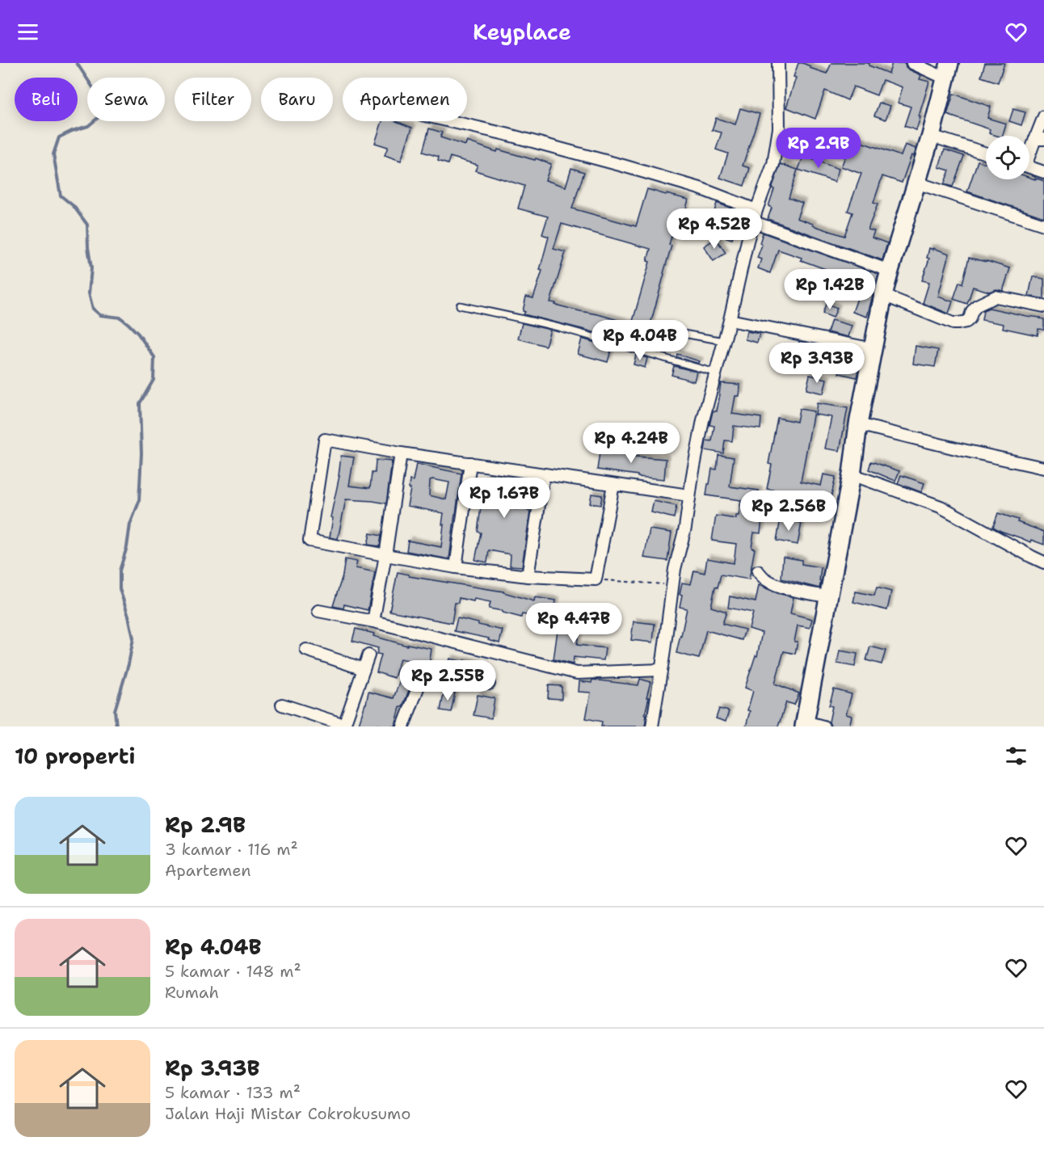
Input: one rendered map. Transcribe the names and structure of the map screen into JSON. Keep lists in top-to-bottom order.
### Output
{
  "page": {
    "header": "Keyplace",
    "chip": [
      "Beli",
      "Sewa",
      "Filter",
      "Baru",
      "Apartemen"
    ],
    "price": [
      "Rp 2.9B",
      "Rp 4.52B",
      "Rp 1.42B",
      "Rp 4.04B",
      "Rp 3.93B",
      "Rp 4.24B",
      "Rp 1.67B",
      "Rp 2.56B",
      "Rp 4.47B",
      "Rp 2.55B"
    ],
    "heading": "10 properti",
    "list": [
      {
        "name": "Rp 2.9B",
        "note": "3 kamar · 116 m² · Apartemen"
      },
      {
        "name": "Rp 4.04B",
        "note": "5 kamar · 148 m² · Rumah"
      },
      {
        "name": "Rp 3.93B",
        "note": "5 kamar · 133 m² · Jalan Haji Mistar Cokrokusumo"
      }
    ]
  }
}
